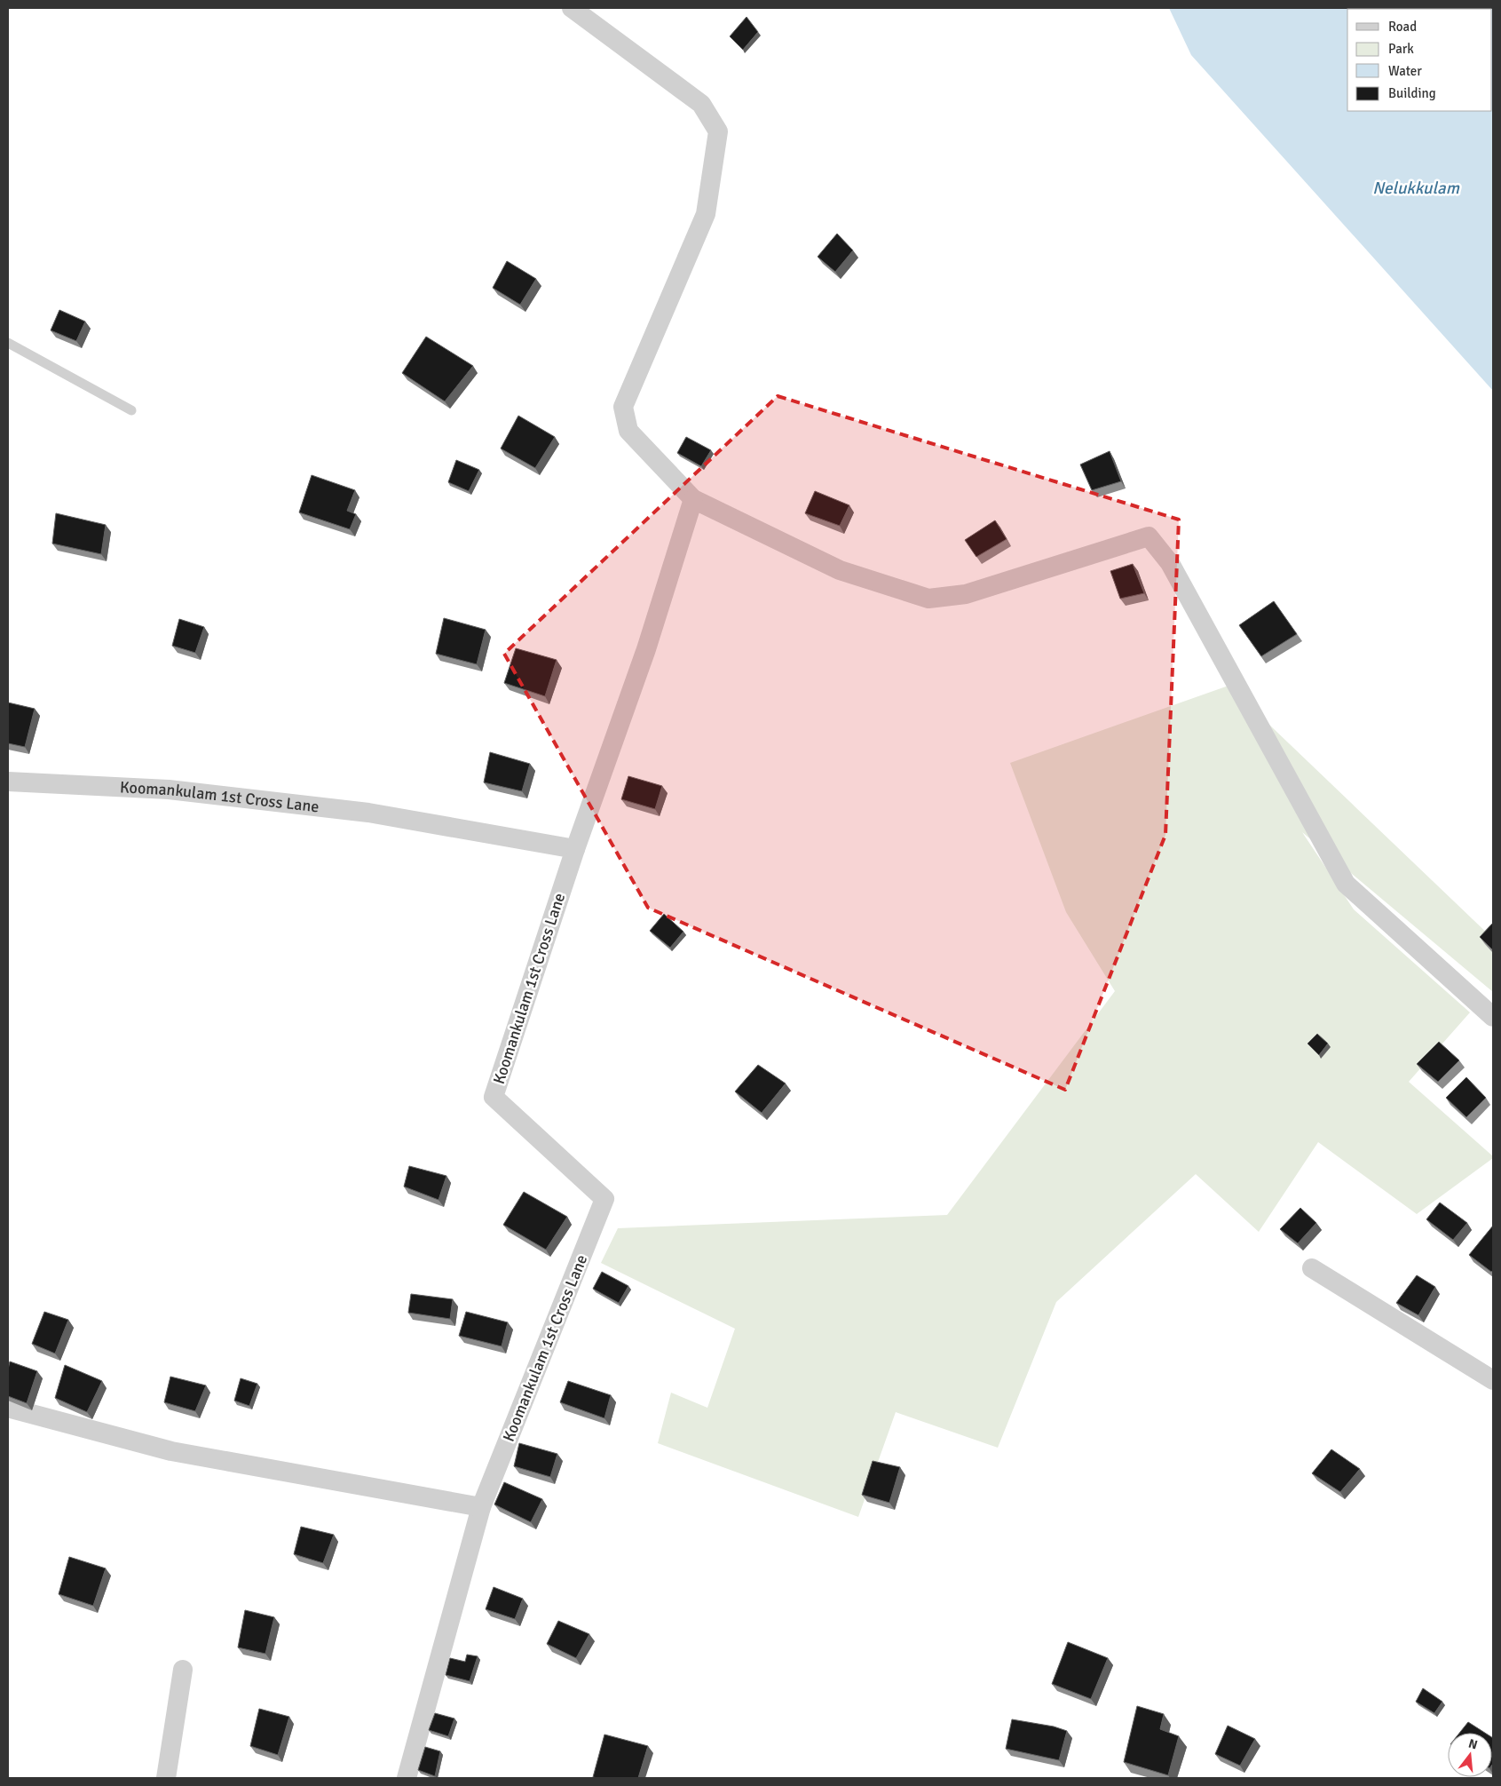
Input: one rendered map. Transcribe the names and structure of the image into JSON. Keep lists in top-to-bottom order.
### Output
{
  "streets": {
    "street": ["Koomankulam 1st Cross Lane"]
  },
  "water": ["Nelukkulam"],
  "legend": [
    "Road",
    "Park",
    "Water",
    "Building"
  ],
  "north": "top"
}
